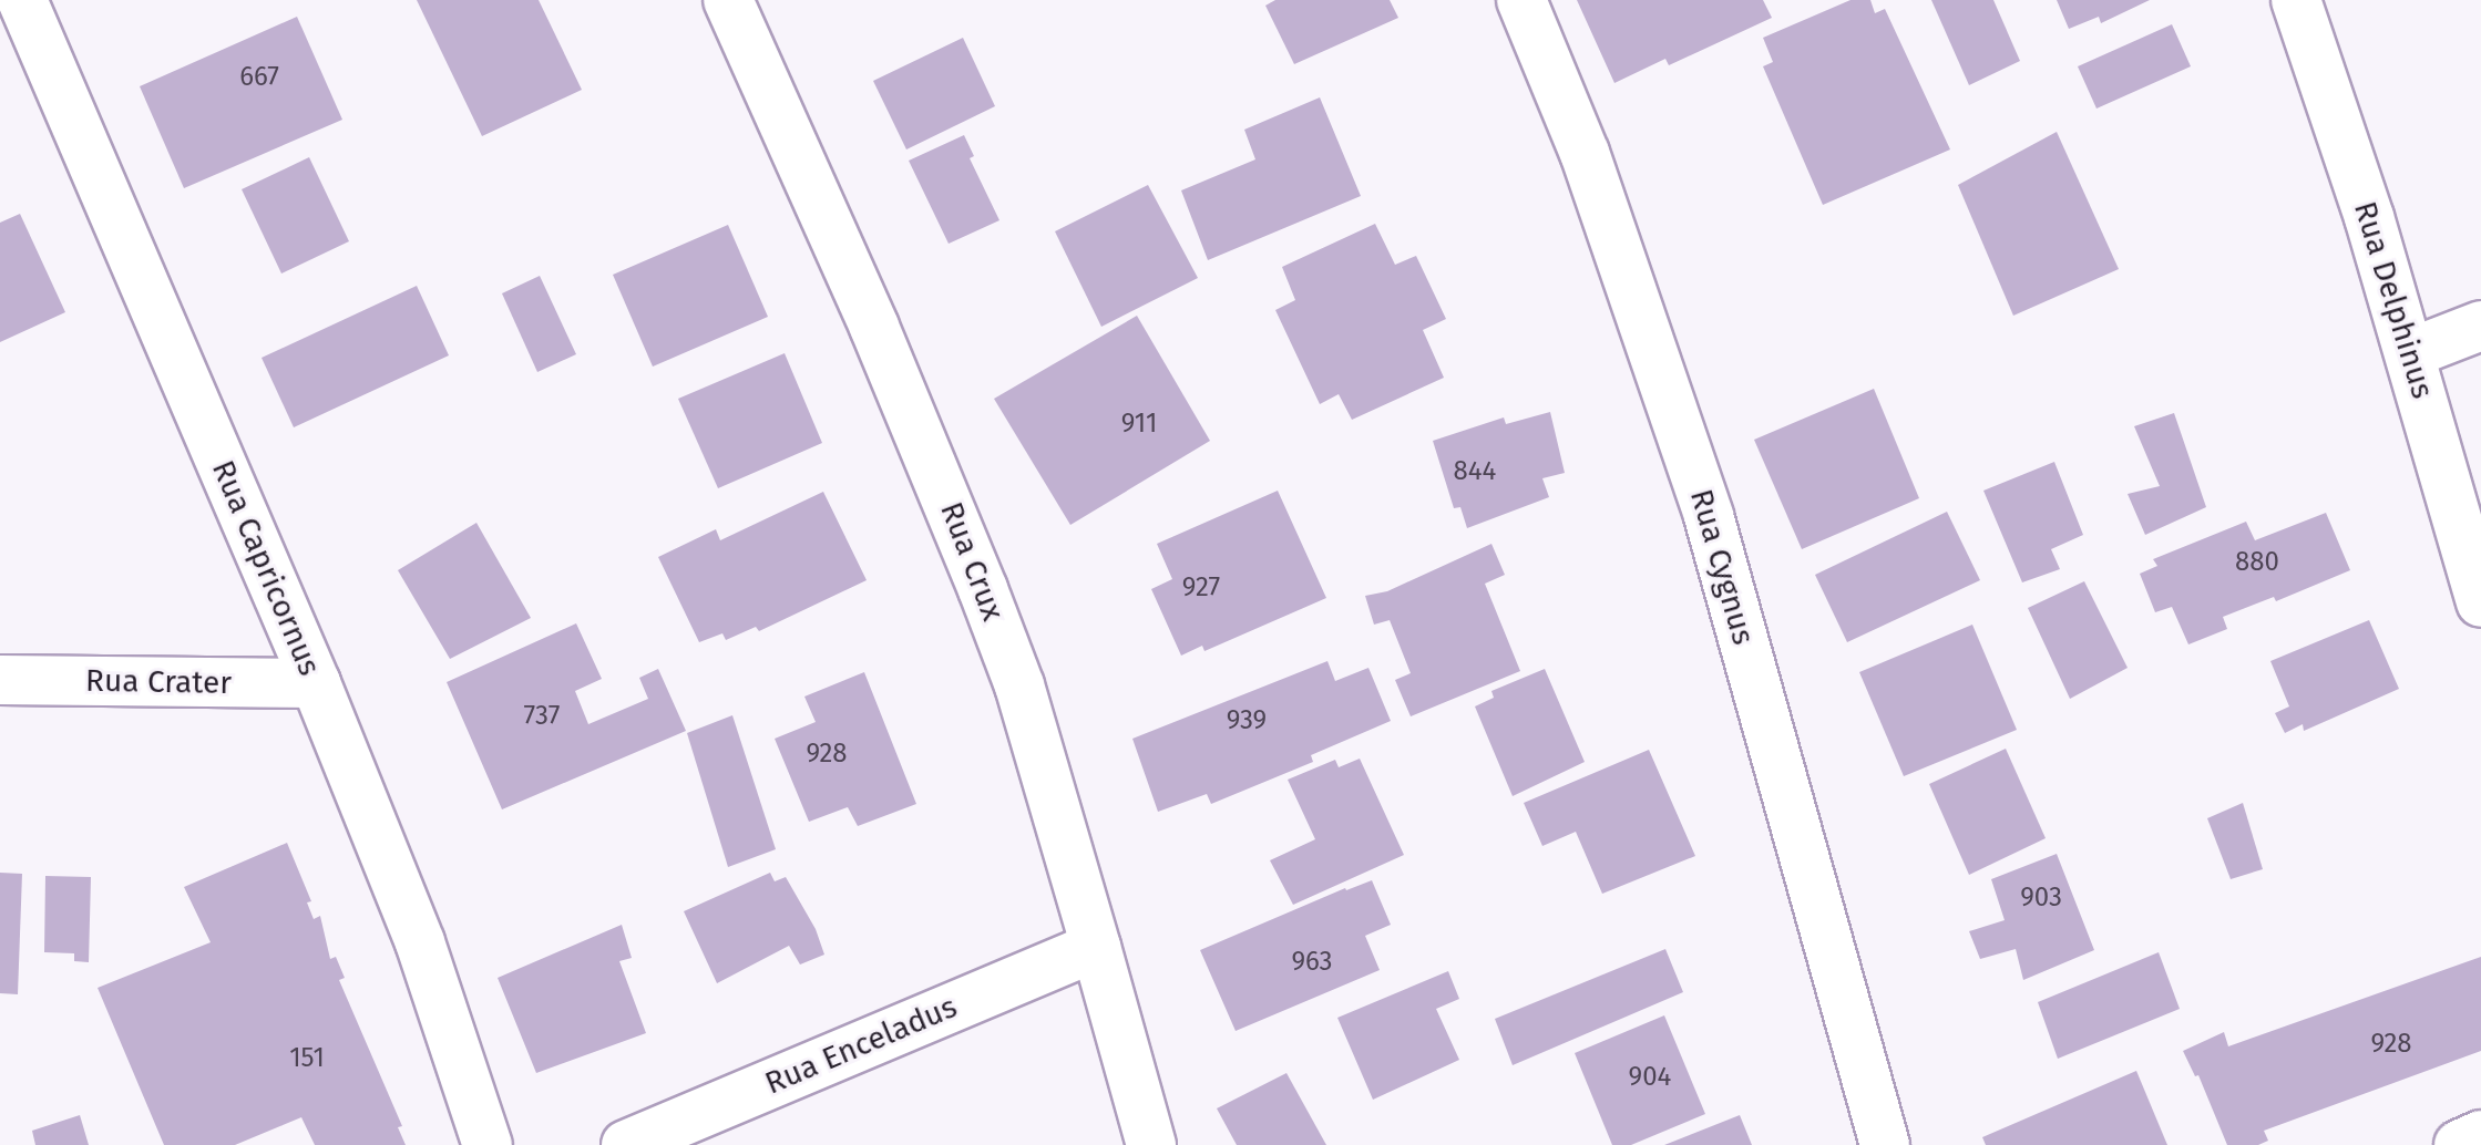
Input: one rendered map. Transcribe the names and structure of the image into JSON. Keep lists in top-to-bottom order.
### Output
{
  "streets": {
    "street": [
      "Rua Delphinus",
      "Rua Crux",
      "Rua Cygnus",
      "Rua Capricornus",
      "Rua Crater",
      "Rua Enceladus"
    ]
  },
  "crossings": [
    ["Rua Crux", "Rua Enceladus"],
    ["Rua Capricornus", "Rua Crater"]
  ],
  "house_numbers": [
    "667",
    "911",
    "844",
    "880",
    "927",
    "737",
    "939",
    "928",
    "903",
    "963",
    "928",
    "151",
    "904"
  ]
}
